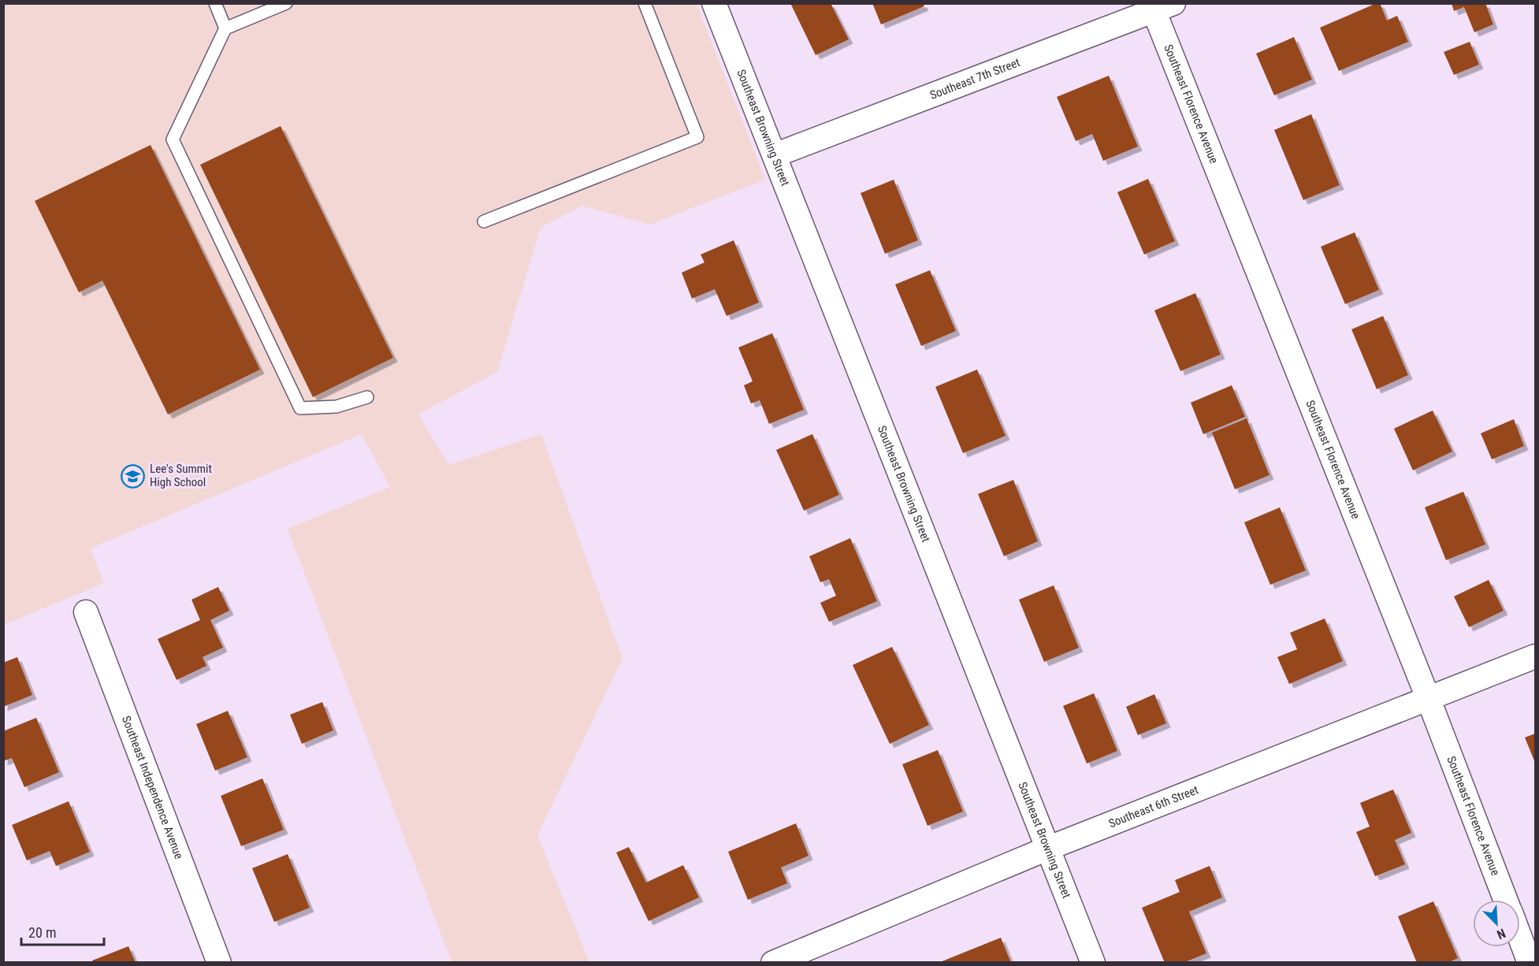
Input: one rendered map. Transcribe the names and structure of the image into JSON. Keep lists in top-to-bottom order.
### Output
{
  "streets": {
    "street": [
      "Southeast 7th Street",
      "Southeast Florence Avenue",
      "Southeast Browning Street",
      "Southeast Independence Avenue",
      "Southeast 6th Street"
    ]
  },
  "crossings": [
    ["Southeast 7th Street", "Southeast Florence Avenue"],
    ["Southeast 7th Street", "Southeast Browning Street"],
    ["Southeast Florence Avenue", "Southeast 6th Street"],
    ["Southeast Browning Street", "Southeast 6th Street"]
  ],
  "places": {
    "school or university": ["Lee's Summit High School"]
  },
  "scale_bar": "20 m",
  "north": "bottom right"
}
